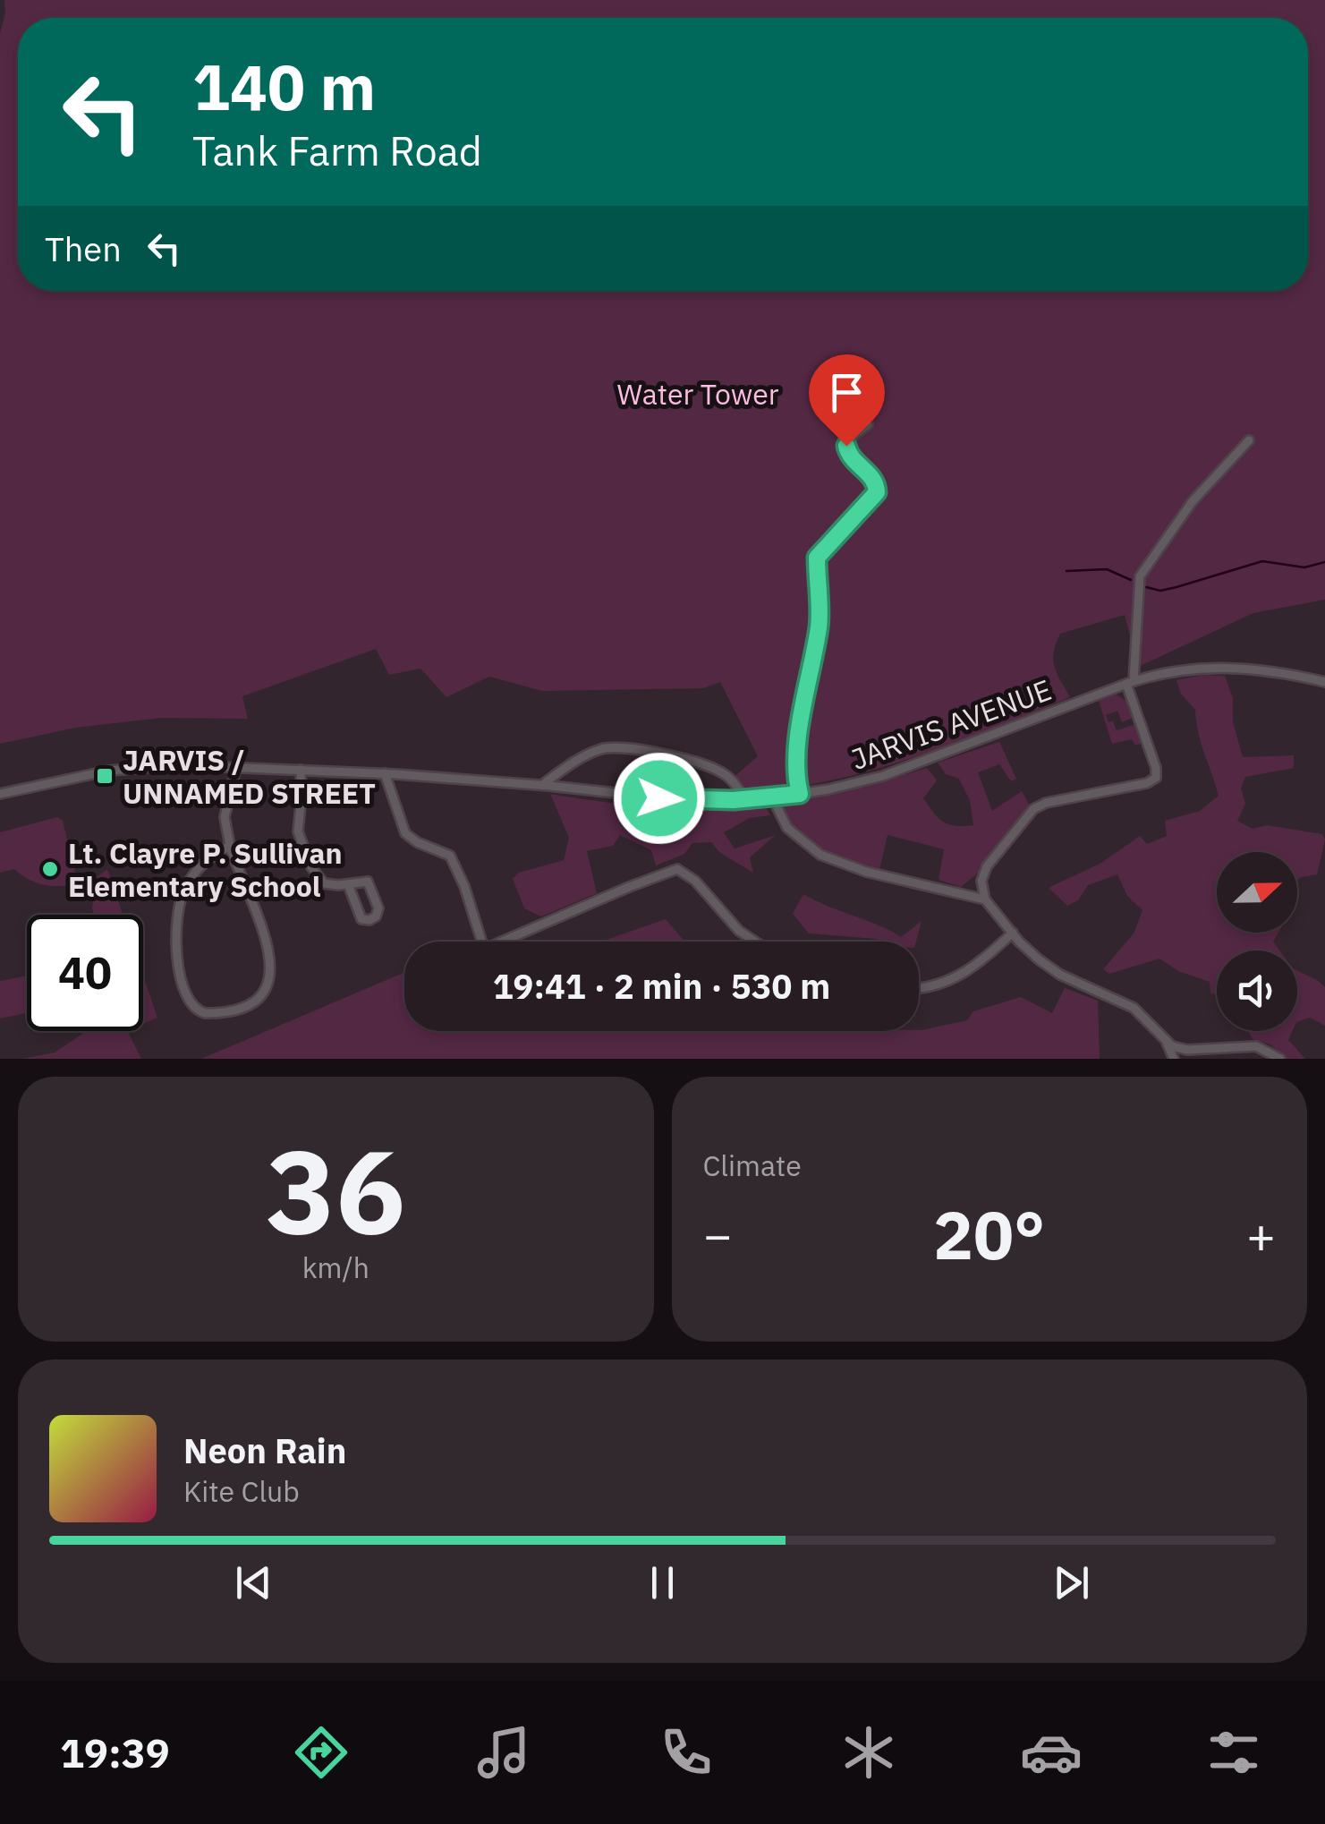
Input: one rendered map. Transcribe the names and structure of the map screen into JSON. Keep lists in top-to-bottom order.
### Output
{
  "streets": {
    "street": ["JARVIS AVENUE"]
  },
  "parks": ["Water Tower"],
  "places": {
    "transit": ["JARVIS / UNNAMED STREET"],
    "other": ["Lt. Clayre P. Sullivan Elementary School"]
  },
  "north": "right",
  "page": {
    "turn": ["140 m", "Tank Farm Road"],
    "then": "Then",
    "limit": "40",
    "trip": "19:41 · 2 min · 530 m",
    "tile": [
      ["36", "km/h"],
      "Climate"
    ],
    "heat": ["−", "20°", "+"],
    "song": ["Neon Rain", "Kite Club"],
    "tabs": "19:39"
  }
}
